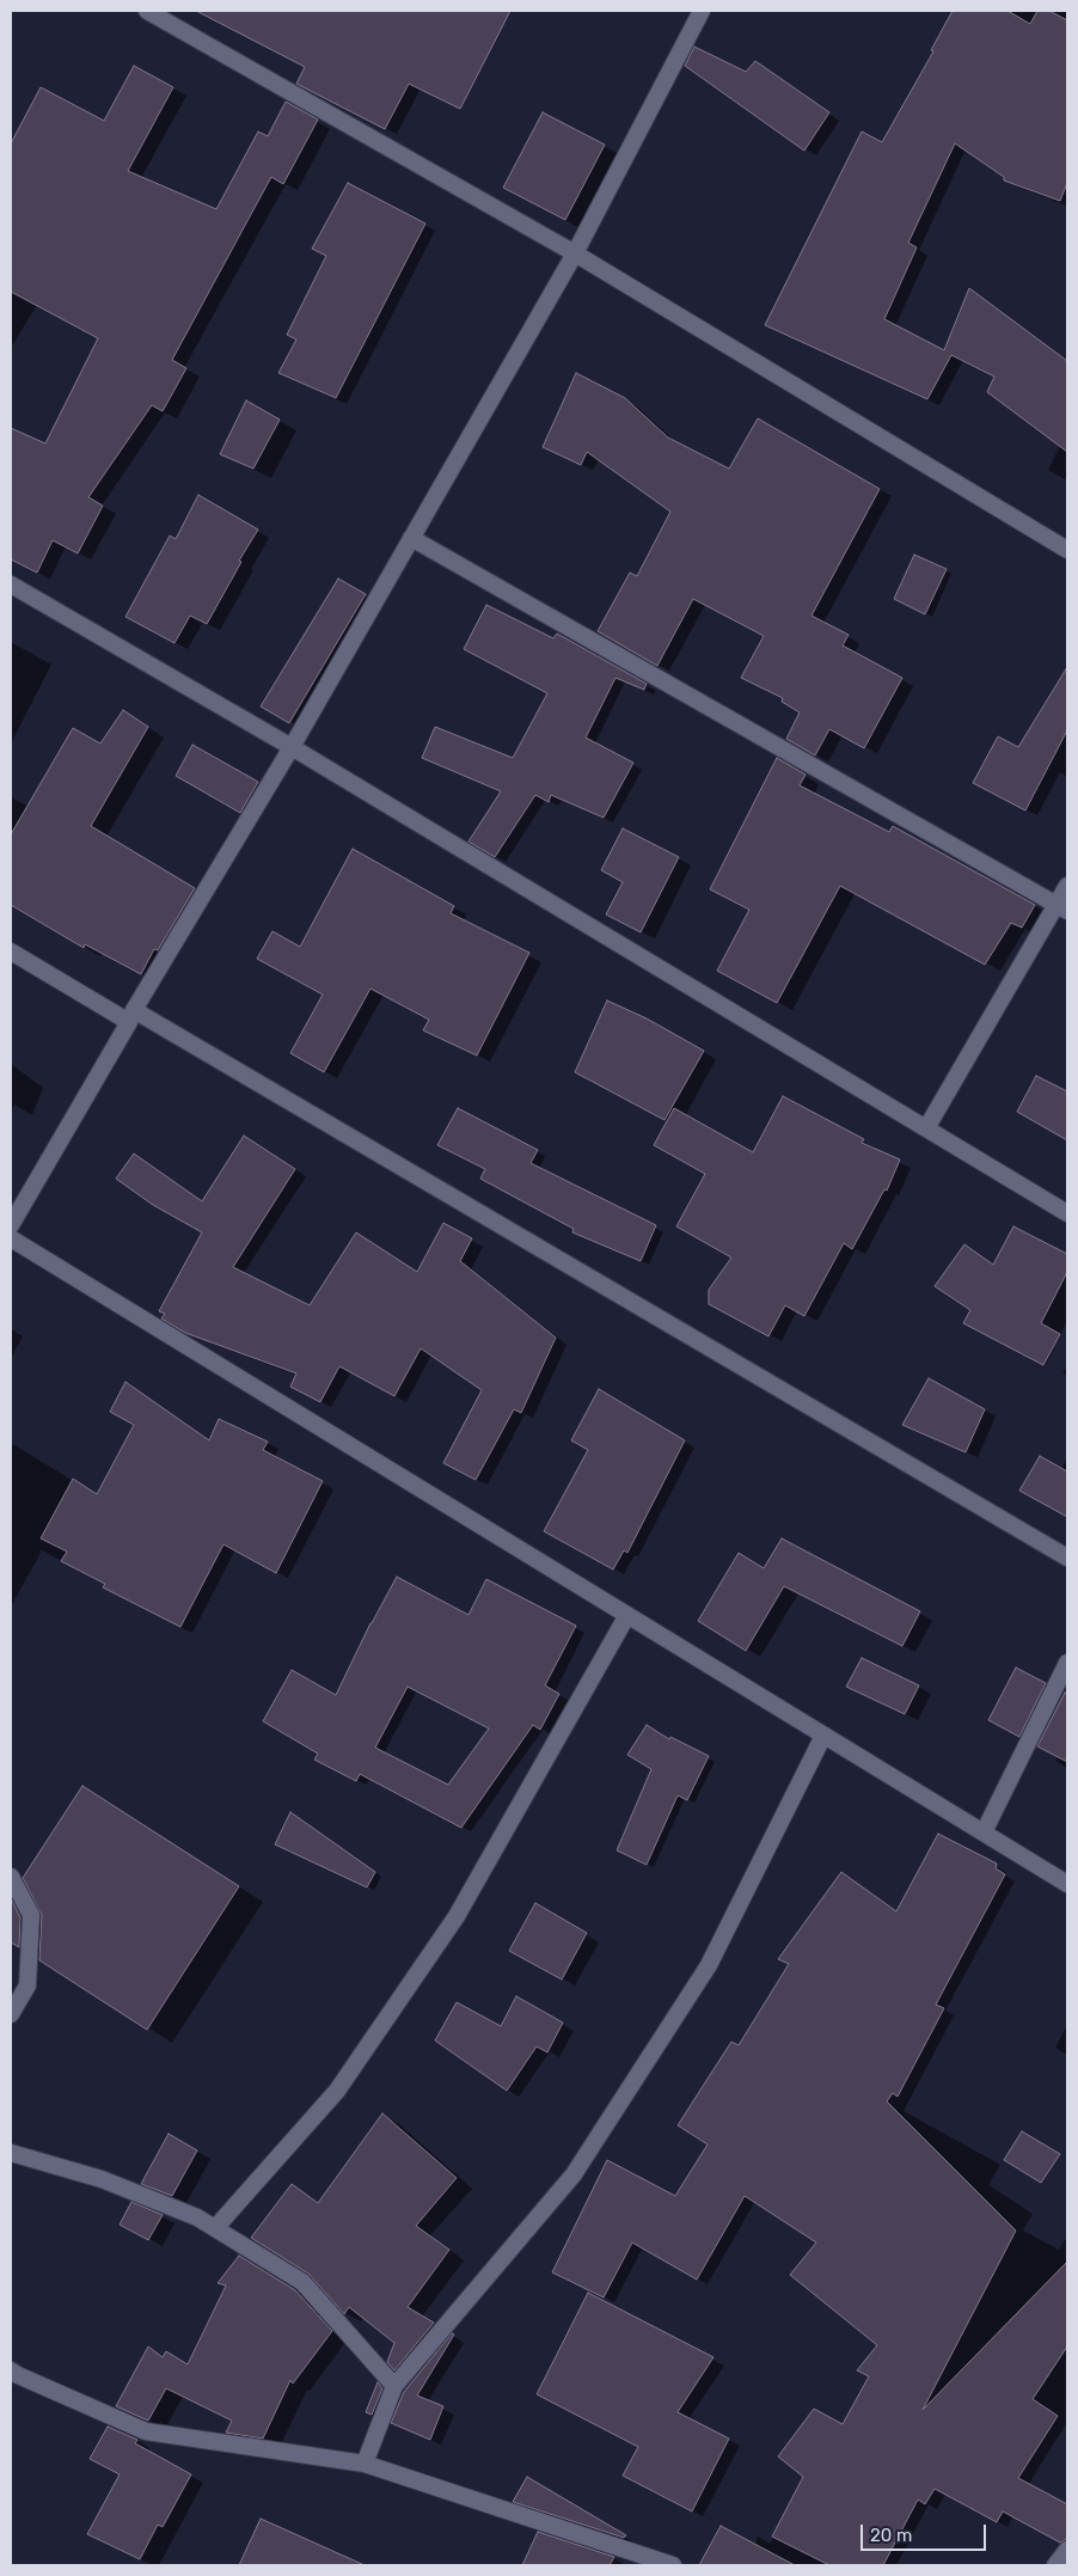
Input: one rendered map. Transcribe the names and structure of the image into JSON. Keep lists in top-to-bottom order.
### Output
{
  "scale_bar": "20 m"
}
